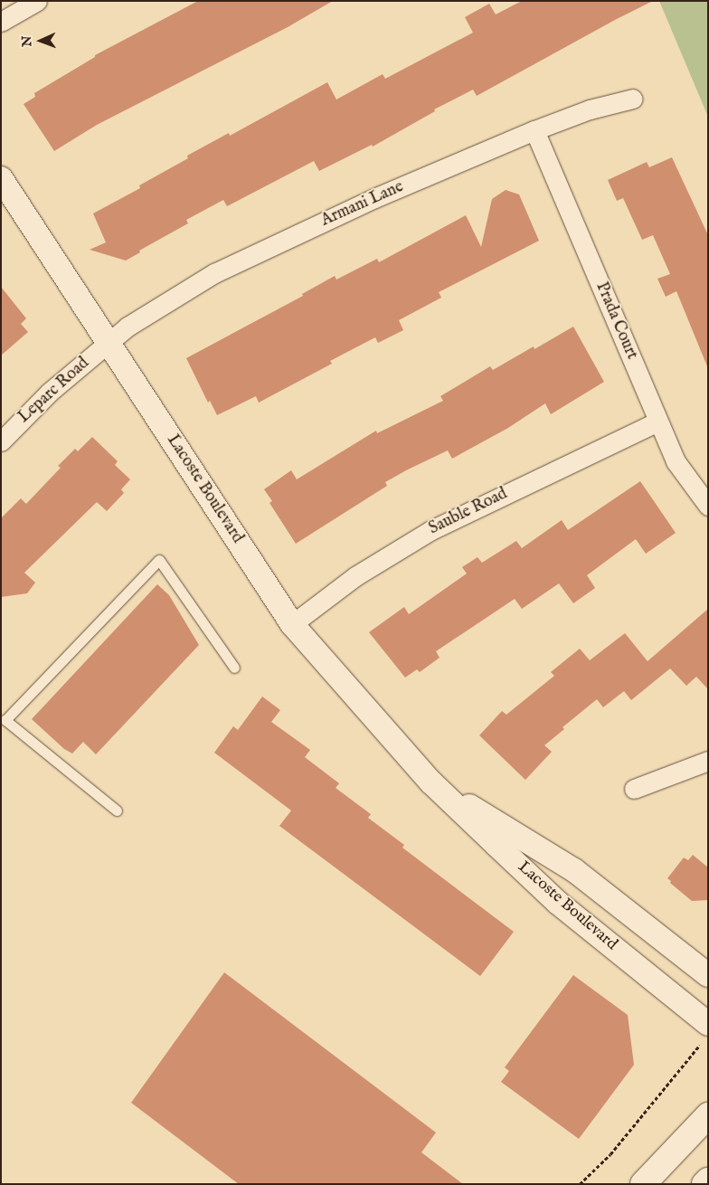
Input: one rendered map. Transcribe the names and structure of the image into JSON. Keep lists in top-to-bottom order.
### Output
{
  "streets": {
    "street": [
      "Armani Lane",
      "Prada Court",
      "Leparc Road",
      "Lacoste Boulevard",
      "Sauble Road"
    ]
  },
  "crossings": [
    ["Armani Lane", "Prada Court"],
    ["Armani Lane", "Leparc Road"],
    ["Armani Lane", "Lacoste Boulevard"],
    ["Prada Court", "Sauble Road"],
    ["Leparc Road", "Lacoste Boulevard"],
    ["Lacoste Boulevard", "Sauble Road"]
  ],
  "north": "left"
}
